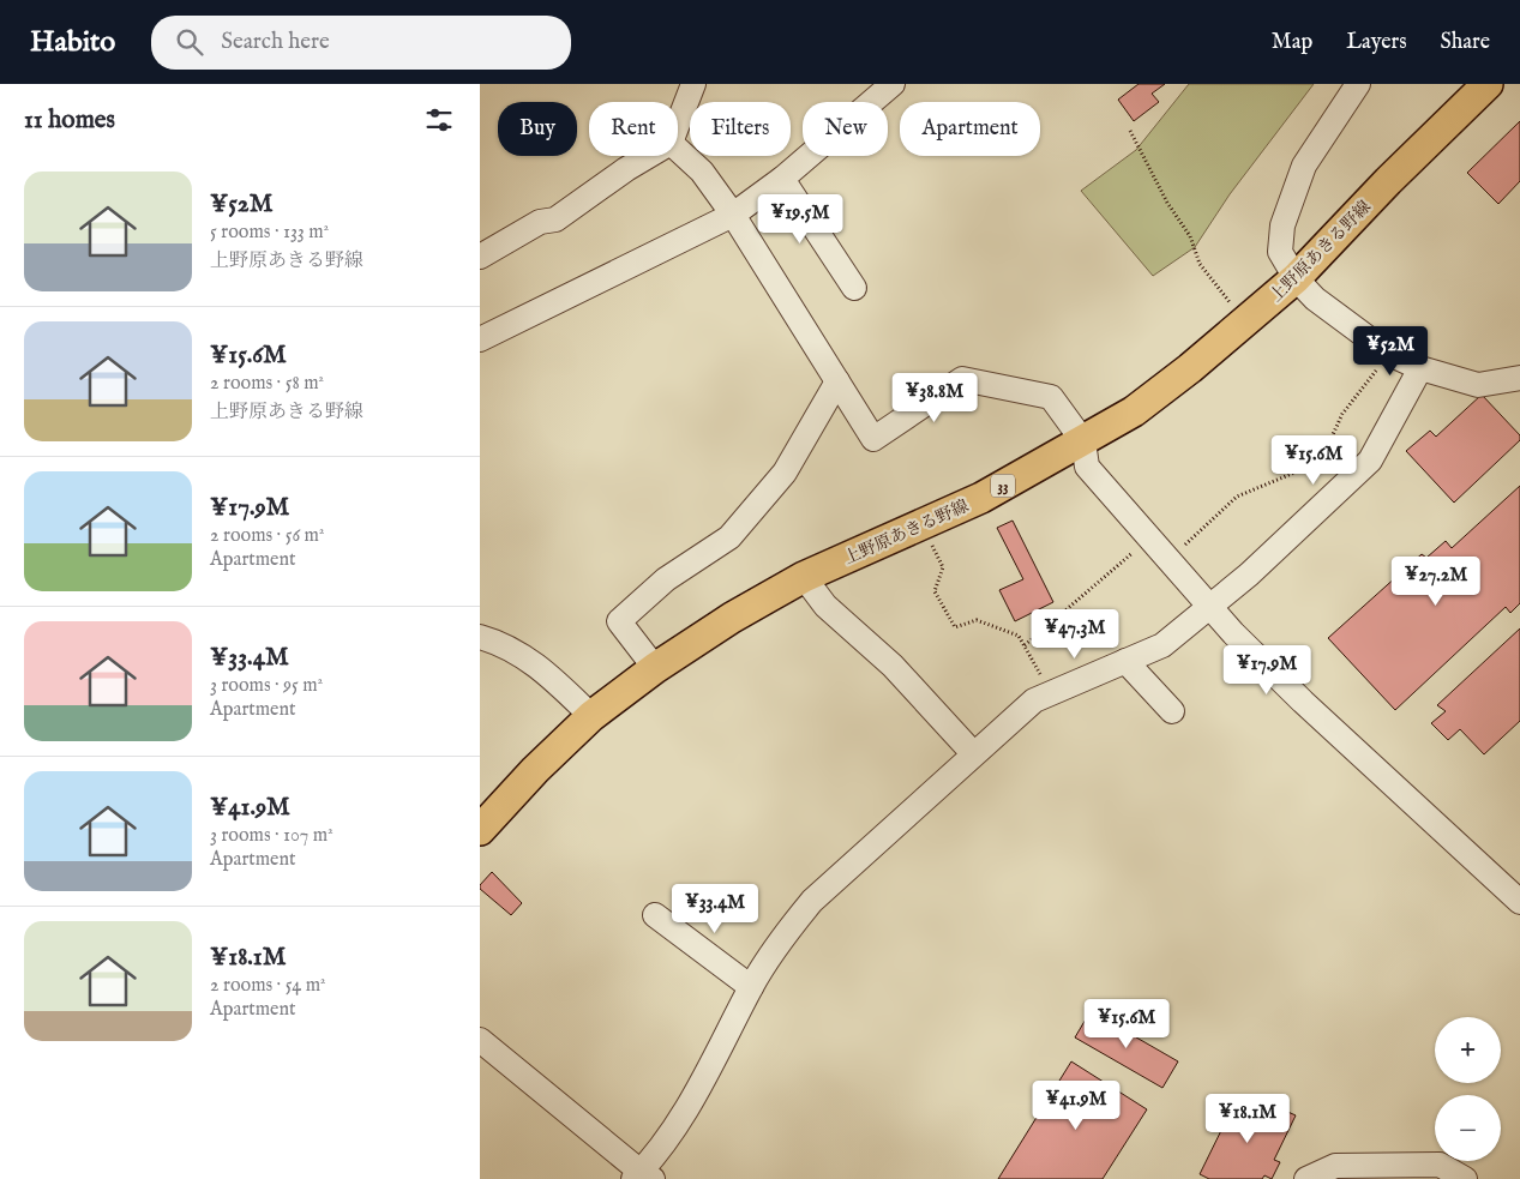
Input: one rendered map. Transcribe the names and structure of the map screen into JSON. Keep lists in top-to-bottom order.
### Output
{
  "streets": {
    "main road": ["上野原あきる野線", "33"]
  },
  "page": {
    "header": "Habito",
    "search": "Search here",
    "nav": ["Map", "Layers", "Share"],
    "heading": "11 homes",
    "chip": [
      "Buy",
      "Rent",
      "Filters",
      "New",
      "Apartment"
    ],
    "list": [
      {
        "name": "¥52M",
        "note": "5 rooms · 133 m² · 上野原あきる野線"
      },
      {
        "name": "¥15.6M",
        "note": "2 rooms · 58 m² · 上野原あきる野線"
      },
      {
        "name": "¥17.9M",
        "note": "2 rooms · 56 m² · Apartment"
      },
      {
        "name": "¥33.4M",
        "note": "3 rooms · 95 m² · Apartment"
      },
      {
        "name": "¥41.9M",
        "note": "3 rooms · 107 m² · Apartment"
      },
      {
        "name": "¥18.1M",
        "note": "2 rooms · 54 m² · Apartment"
      }
    ],
    "price": [
      "¥19.5M",
      "¥52M",
      "¥38.8M",
      "¥15.6M",
      "¥27.2M",
      "¥47.3M",
      "¥17.9M",
      "¥33.4M",
      "¥15.6M",
      "¥41.9M",
      "¥18.1M"
    ],
    "map_buttons": ["+", "−"]
  }
}
